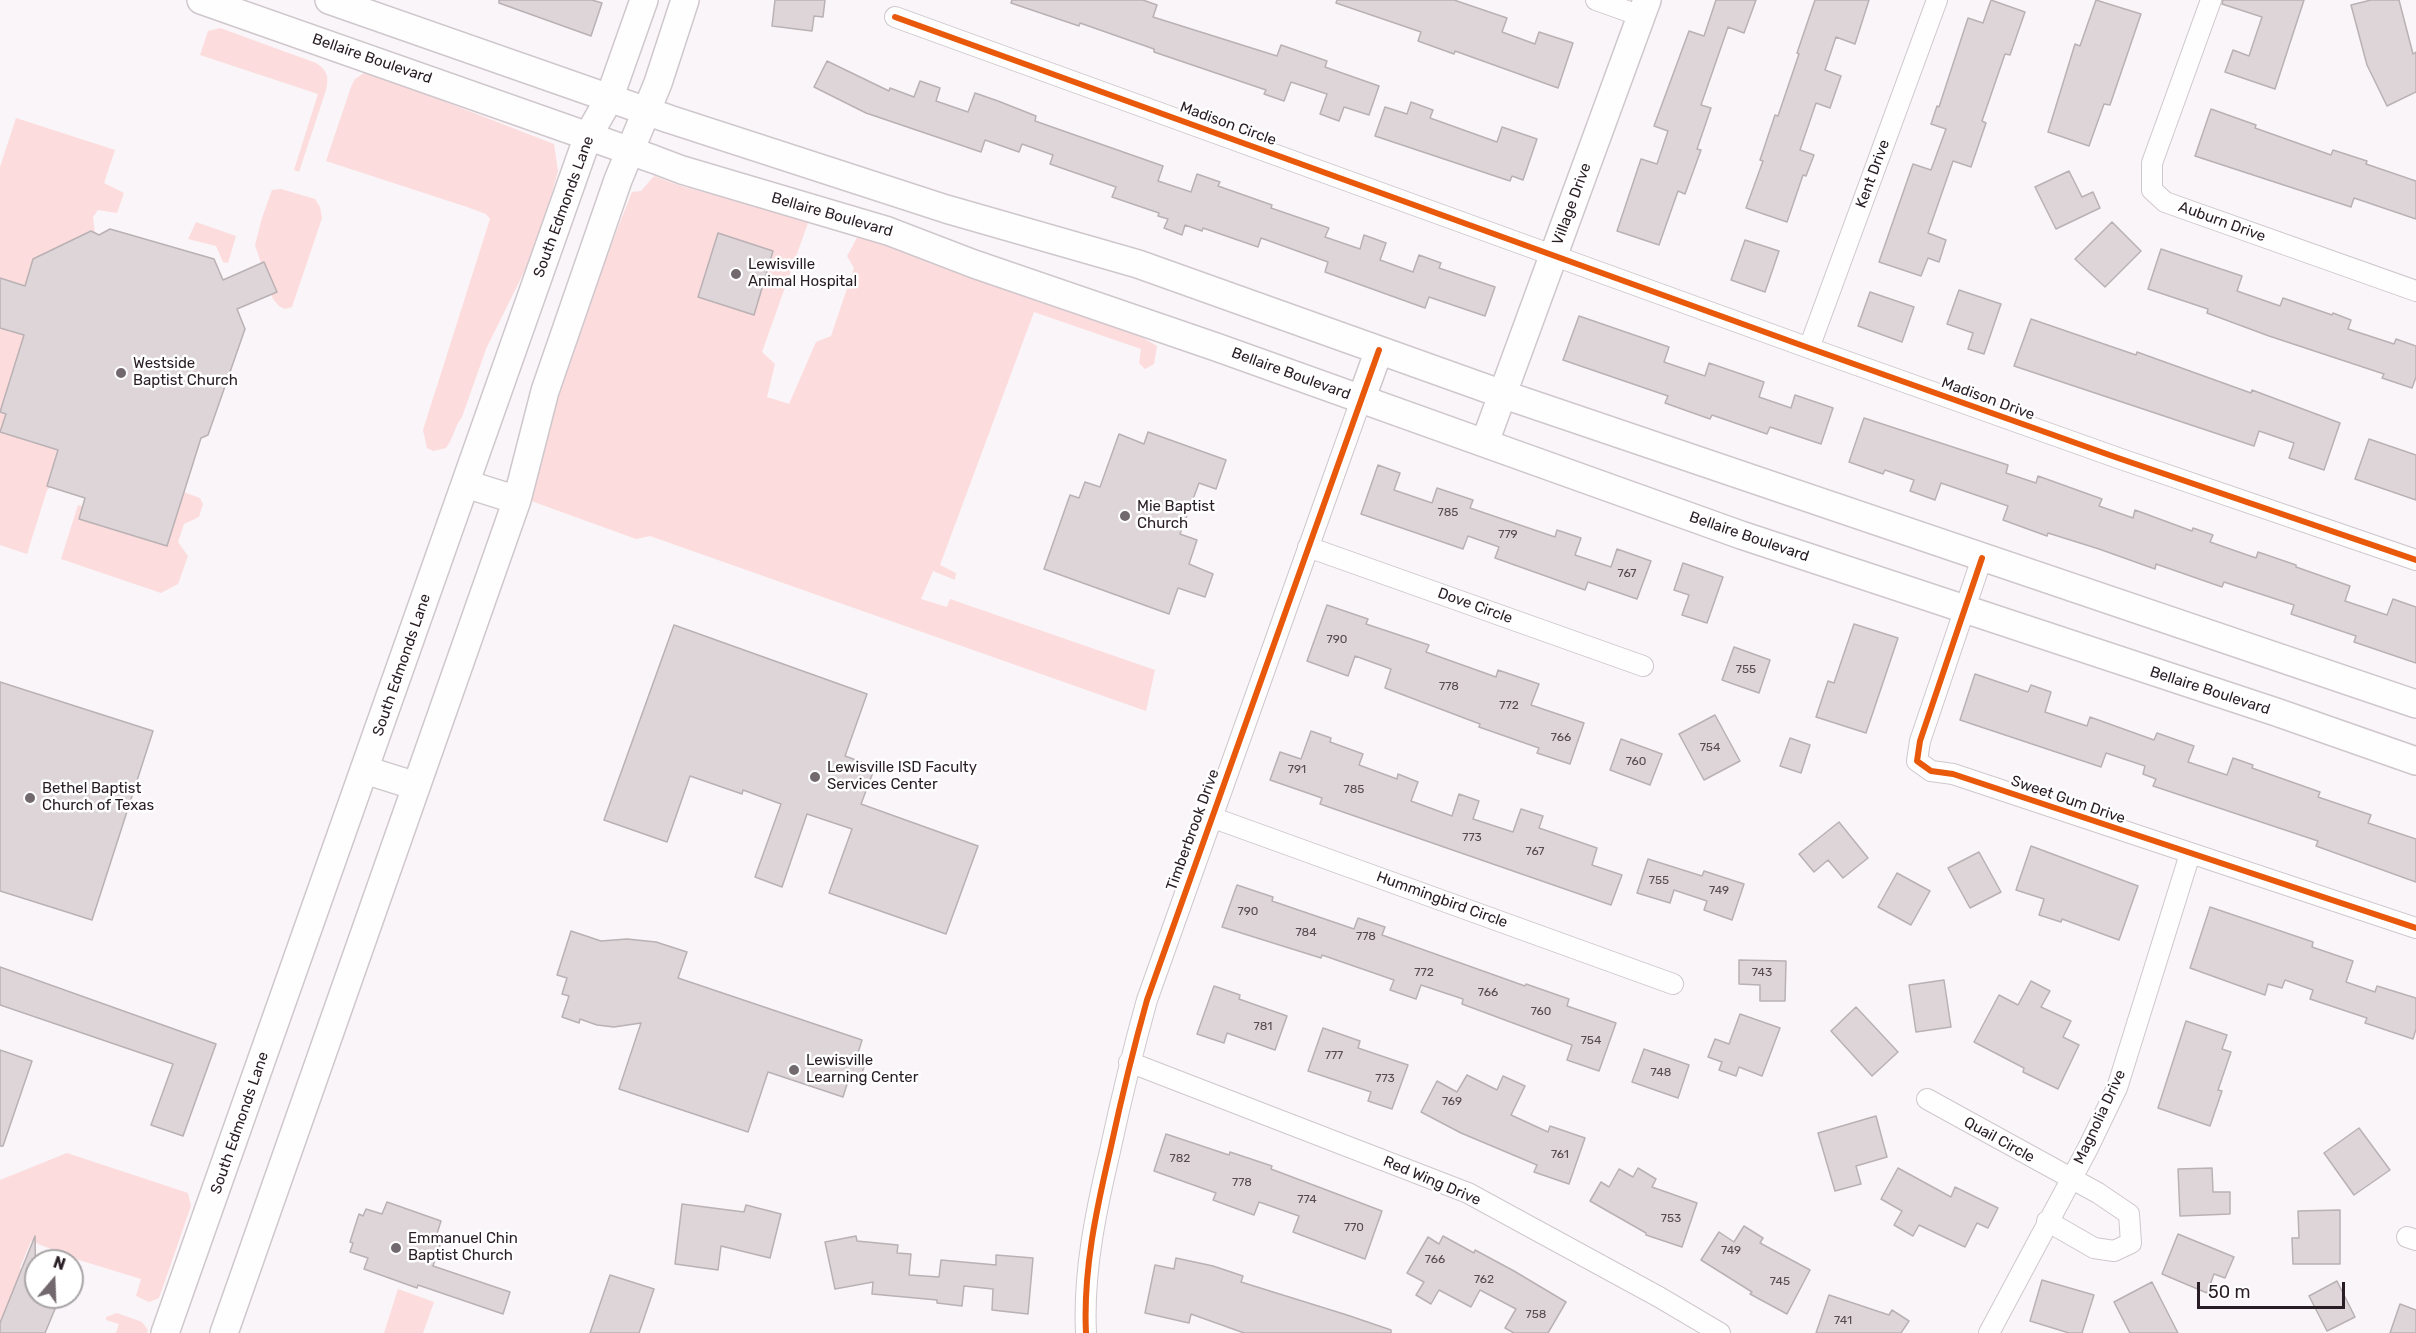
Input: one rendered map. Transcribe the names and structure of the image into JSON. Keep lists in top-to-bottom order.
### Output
{
  "streets": {
    "main road": [
      "Bellaire Boulevard",
      "Village Drive",
      "South Edmonds Lane",
      "Timberbrook Drive"
    ],
    "street": [
      "Madison Circle",
      "Kent Drive",
      "Auburn Drive",
      "Madison Drive",
      "Dove Circle",
      "Sweet Gum Drive",
      "Hummingbird Circle",
      "Magnolia Drive",
      "Quail Circle",
      "Red Wing Drive"
    ]
  },
  "crossings": [
    ["Bellaire Boulevard", "Village Drive"],
    ["Bellaire Boulevard", "South Edmonds Lane"],
    ["Bellaire Boulevard", "Sweet Gum Drive"],
    ["Bellaire Boulevard", "Timberbrook Drive"],
    ["Madison Circle", "Village Drive"],
    ["Madison Circle", "Madison Drive"],
    ["Kent Drive", "Madison Drive"],
    ["Village Drive", "Madison Drive"],
    ["Dove Circle", "Timberbrook Drive"],
    ["Sweet Gum Drive", "Magnolia Drive"],
    ["Timberbrook Drive", "Hummingbird Circle"],
    ["Timberbrook Drive", "Red Wing Drive"],
    ["Magnolia Drive", "Quail Circle"]
  ],
  "places": [
    "Lewisville Animal Hospital",
    "Westside Baptist Church",
    "Mie Baptist Church",
    "Lewisville ISD Faculty Services Center",
    "Bethel Baptist Church of Texas",
    "Lewisville Learning Center",
    "Emmanuel Chin Baptist Church"
  ],
  "house_numbers": [
    "785",
    "779",
    "767",
    "790",
    "755",
    "778",
    "772",
    "766",
    "754",
    "760",
    "791",
    "785",
    "773",
    "767",
    "755",
    "749",
    "790",
    "784",
    "778",
    "772",
    "743",
    "766",
    "760",
    "781",
    "754",
    "777",
    "748",
    "773",
    "769",
    "761",
    "782",
    "778",
    "774",
    "753",
    "770",
    "749",
    "766",
    "762",
    "745",
    "758",
    "741"
  ],
  "scale_bar": "50 m",
  "north": "top"
}
